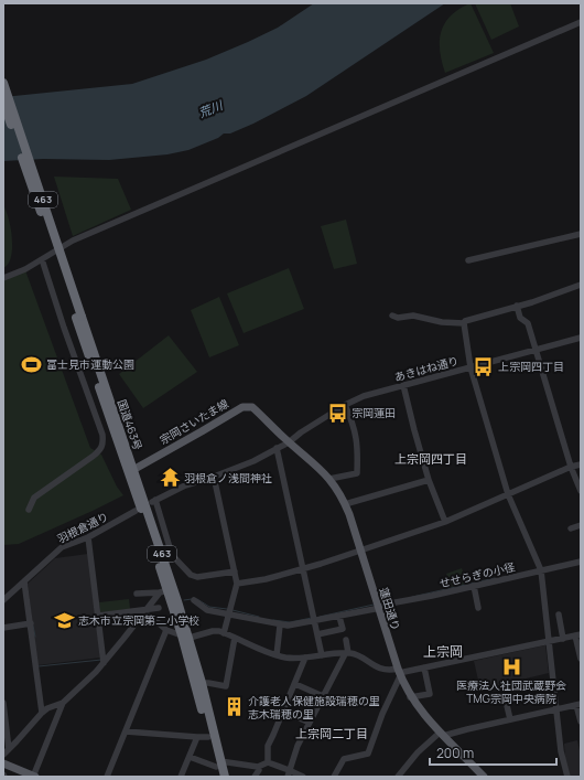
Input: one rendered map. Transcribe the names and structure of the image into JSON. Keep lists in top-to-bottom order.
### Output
{
  "streets": {
    "highway": ["463", "国道463号"],
    "main road": ["宗岡さいたま線", "蓮田通り"],
    "street": ["あきはね通り", "羽根倉通り", "せせらぎの小径"]
  },
  "crossings": [
    ["あきはね通り", "宗岡さいたま線"],
    ["あきはね通り", "蓮田通り"],
    ["宗岡さいたま線", "国道463号"],
    ["宗岡さいたま線", "蓮田通り"],
    ["せせらぎの小径", "蓮田通り"]
  ],
  "districts": ["上宗岡四丁目", "上宗岡", "上宗岡二丁目"],
  "water": ["荒川"],
  "places": {
    "sports": ["富士見市運動公園"],
    "bus stop": ["上宗岡四丁目", "宗岡蓮田"],
    "temple": ["羽根倉ノ浅間神社"],
    "school or university": ["志木市立宗岡第二小学校"],
    "hospital": ["医療法人社団武蔵野会 TMG宗岡中央病院"],
    "building": ["介護老人保健施設瑞穂の里 志木瑞穂の里"]
  },
  "scale_bar": "200 m"
}
